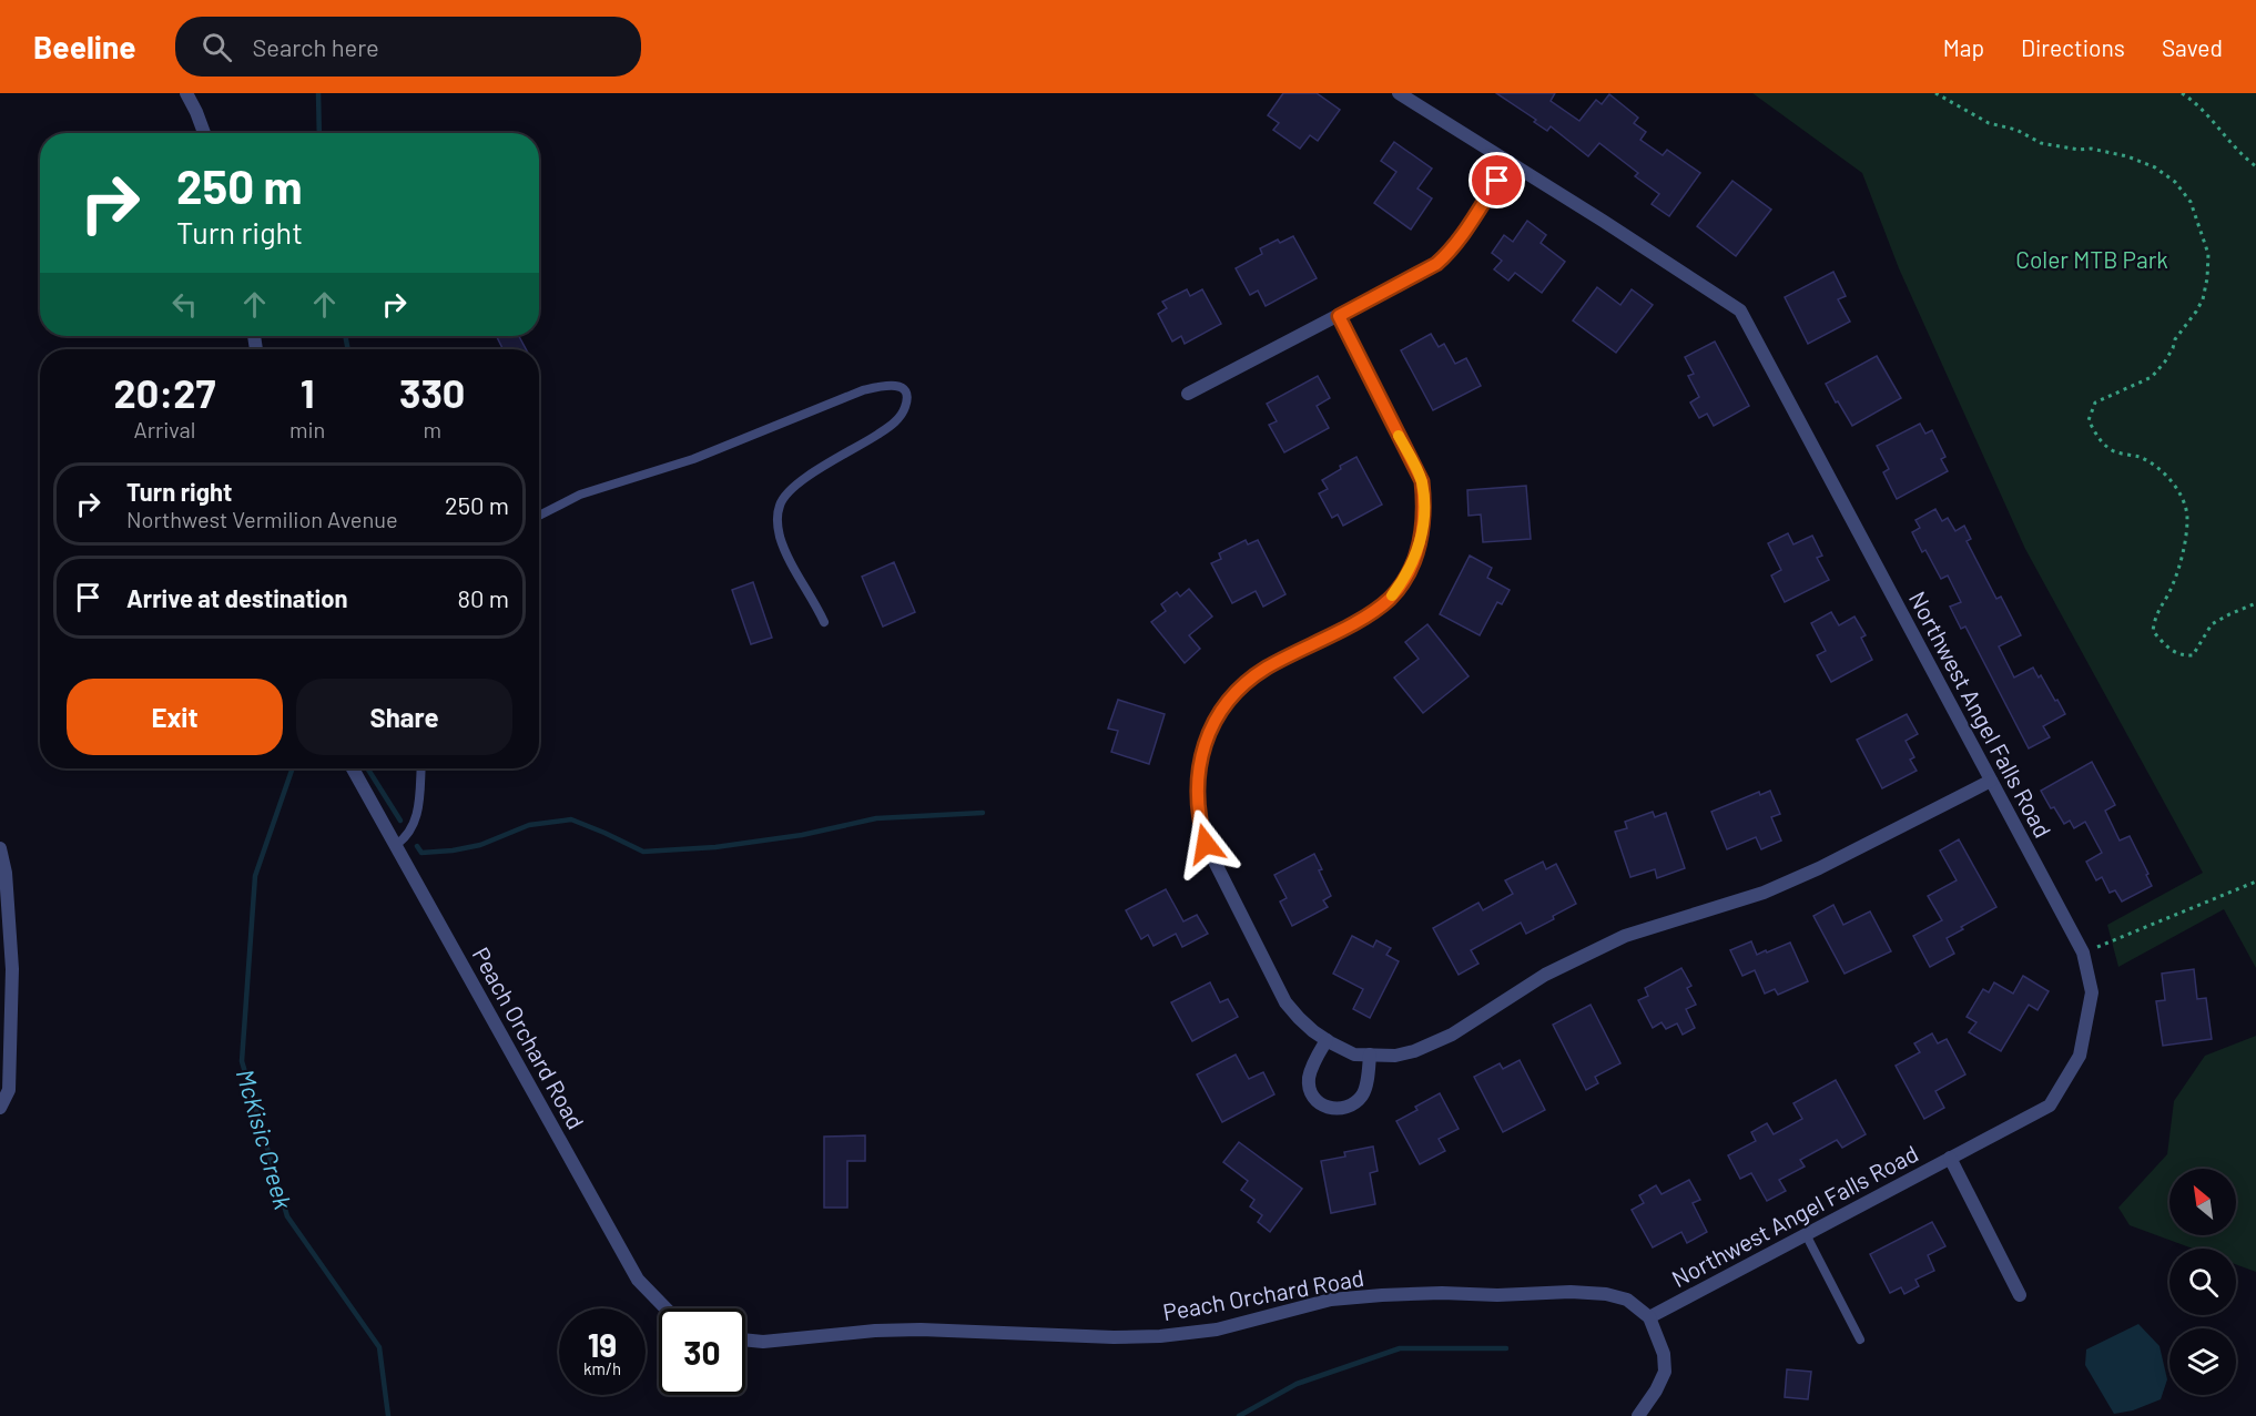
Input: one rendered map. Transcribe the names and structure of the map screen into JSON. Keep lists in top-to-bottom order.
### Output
{
  "streets": {
    "street": ["Northwest Angel Falls Road", "Peach Orchard Road"]
  },
  "crossings": [
    ["Northwest Angel Falls Road", "Peach Orchard Road"]
  ],
  "water": ["McKisic Creek"],
  "parks": ["Coler MTB Park"],
  "north": "top left",
  "page": {
    "header": "Beeline",
    "search": "Search here",
    "nav": ["Map", "Directions", "Saved"],
    "turn": ["250 m", "Turn right"],
    "eta": [
      "20:27",
      "Arrival",
      "1",
      "min",
      "330",
      "m"
    ],
    "list": [
      {
        "name": "Turn right",
        "note": "Northwest Vermilion Avenue",
        "value": "250 m"
      },
      {
        "name": "Arrive at destination",
        "value": "80 m"
      }
    ],
    "buttons": ["Exit", "Share"],
    "speed": "19 km/h",
    "limit": "30"
  }
}
